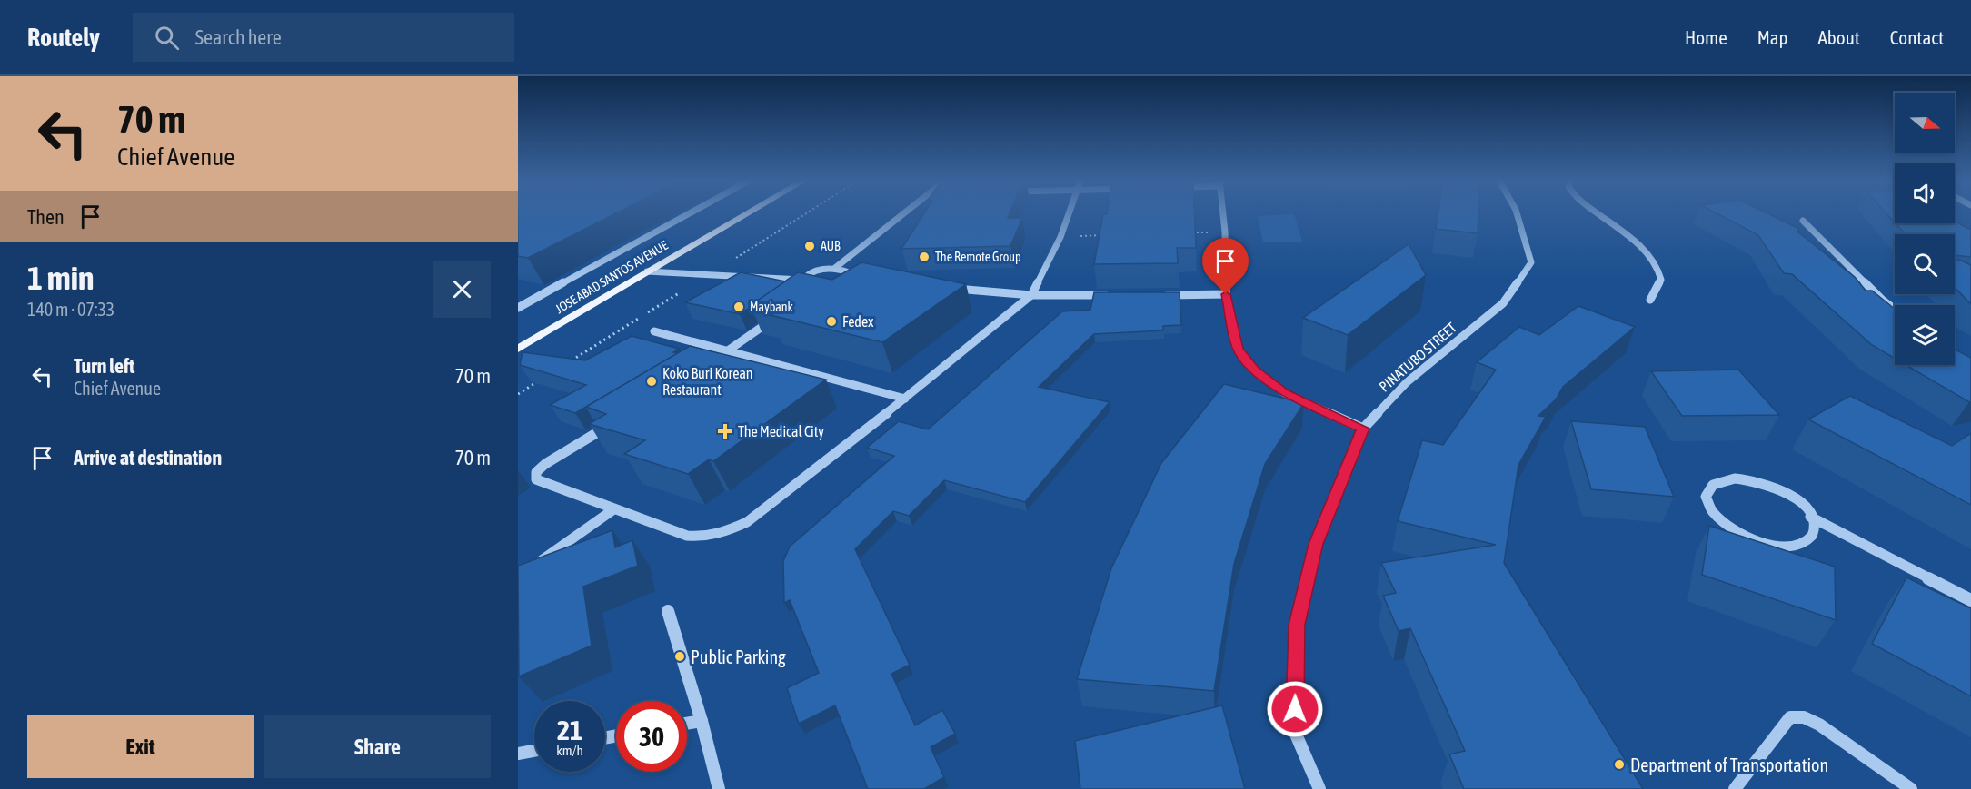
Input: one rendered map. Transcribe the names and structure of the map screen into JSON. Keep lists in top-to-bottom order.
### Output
{
  "streets": {
    "main road": ["JOSE ABAD SANTOS AVENUE"],
    "street": ["PINATUBO STREET"]
  },
  "places": {
    "other": [
      "AUB",
      "The Remote Group",
      "Maybank",
      "Fedex",
      "Koko Buri Korean Restaurant",
      "Public Parking",
      "Department of Transportation"
    ],
    "health": ["The Medical City"]
  },
  "north": "right",
  "page": {
    "header": "Routely",
    "search": "Search here",
    "nav": [
      "Home",
      "Map",
      "About",
      "Contact"
    ],
    "turn": ["70 m", "Chief Avenue"],
    "then": "Then",
    "heading": ["1 min", "140 m · 07:33"],
    "list": [
      {
        "name": "Turn left",
        "note": "Chief Avenue",
        "value": "70 m"
      },
      {
        "name": "Arrive at destination",
        "value": "70 m"
      }
    ],
    "speed": "21 km/h",
    "limit": "30",
    "buttons": ["Exit", "Share"]
  }
}
